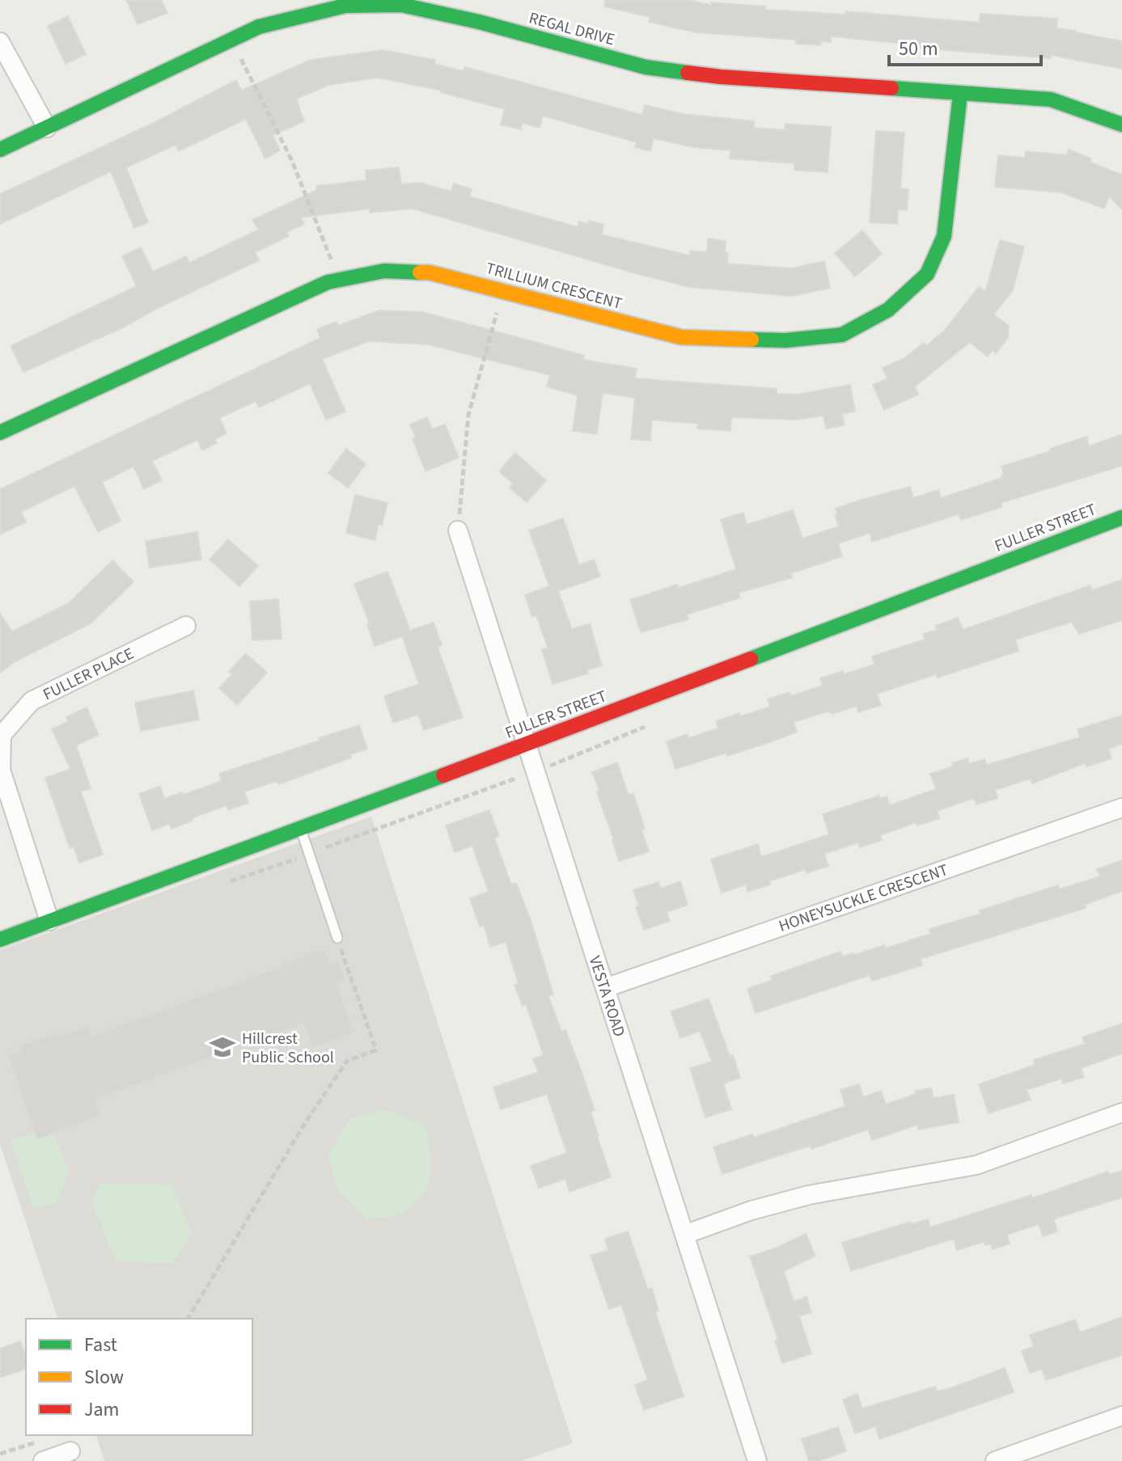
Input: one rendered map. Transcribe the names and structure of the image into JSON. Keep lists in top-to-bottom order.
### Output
{
  "streets": {
    "street": [
      "REGAL DRIVE",
      "TRILLIUM CRESCENT",
      "FULLER STREET",
      "FULLER PLACE",
      "HONEYSUCKLE CRESCENT",
      "VESTA ROAD"
    ]
  },
  "crossings": [
    ["REGAL DRIVE", "TRILLIUM CRESCENT"],
    ["FULLER STREET", "FULLER PLACE"],
    ["FULLER STREET", "VESTA ROAD"],
    ["HONEYSUCKLE CRESCENT", "VESTA ROAD"]
  ],
  "places": {
    "school or university": ["Hillcrest Public School"]
  },
  "legend": ["Fast", "Slow", "Jam"],
  "scale_bar": "50 m"
}
